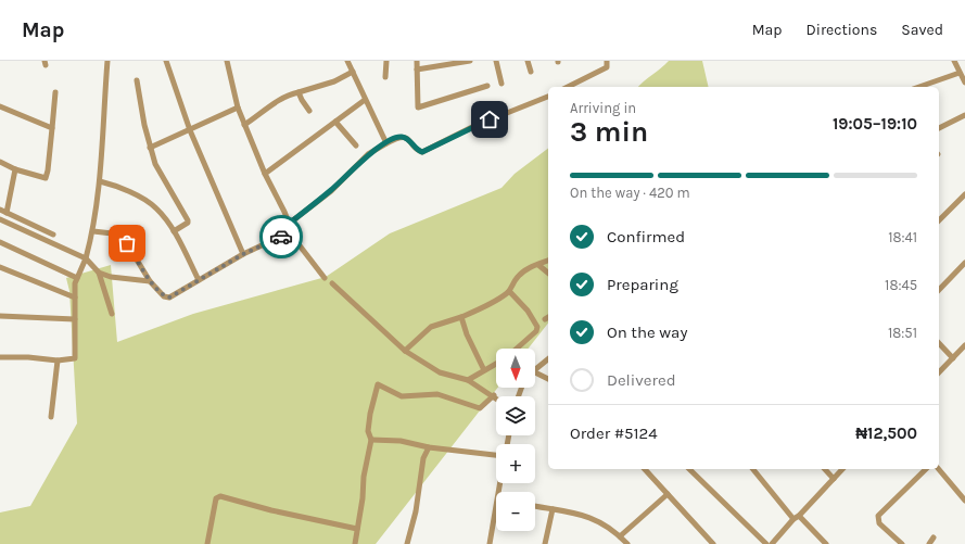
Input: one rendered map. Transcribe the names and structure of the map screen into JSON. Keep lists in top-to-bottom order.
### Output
{
  "north": "bottom",
  "page": {
    "header": "Map",
    "nav": ["Map", "Directions", "Saved"],
    "heading": ["3 min", "Arriving in", "19:05–19:10"],
    "panel": ["Order #5124", "₦12,500"],
    "bar": "On the way · 420 m",
    "list": [
      ["Confirmed", "18:41"],
      ["Preparing", "18:45"],
      ["On the way", "18:51"],
      "Delivered"
    ],
    "map_buttons": ["+", "−"]
  }
}
